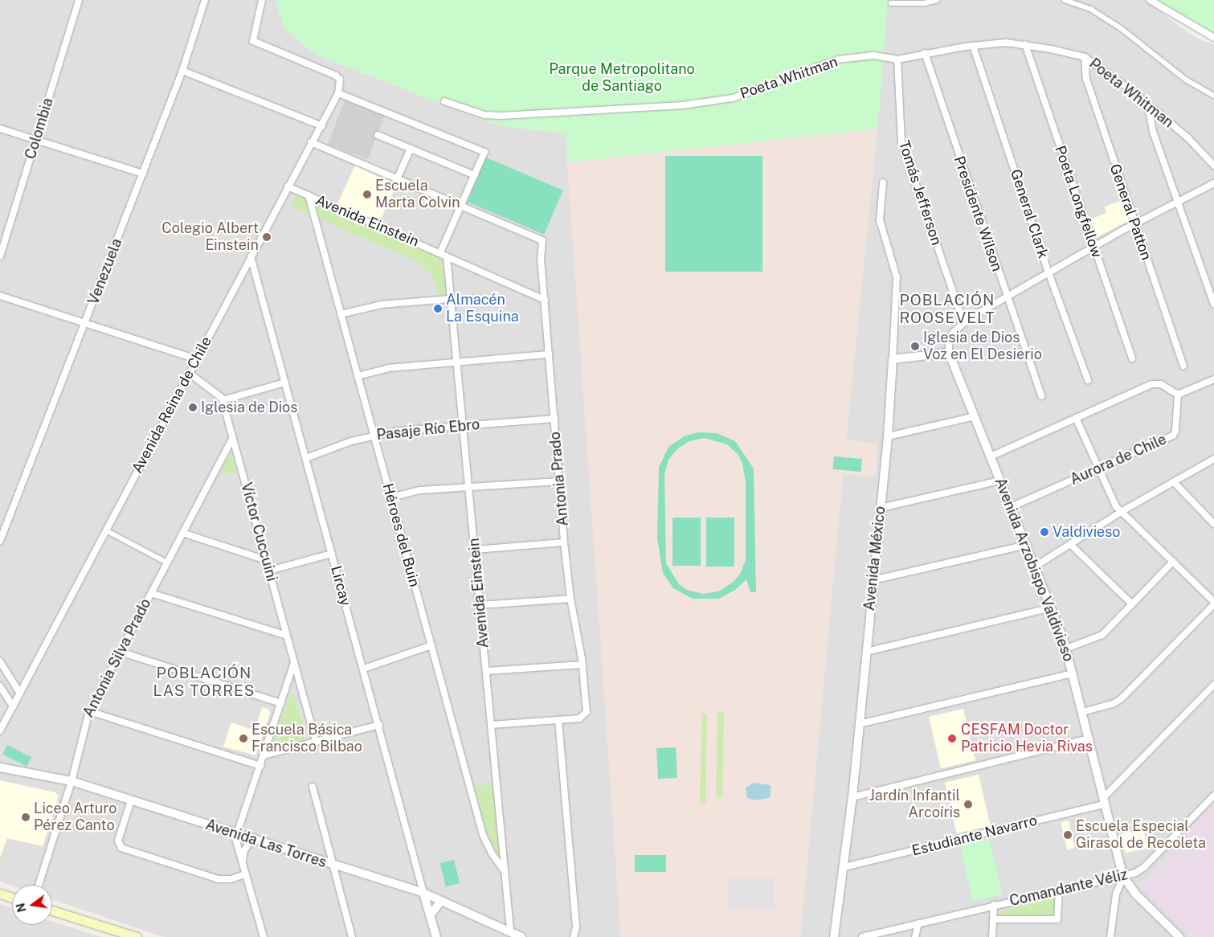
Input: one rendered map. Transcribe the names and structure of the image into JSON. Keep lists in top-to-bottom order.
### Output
{
  "streets": {
    "street": [
      "Poeta Whitman",
      "Colombia",
      "Tomás Jefferson",
      "Poeta Longfellow",
      "General Patton",
      "Presidente Wilson",
      "General Clark",
      "Avenida Einstein",
      "Venezuela",
      "Avenida Reina de Chile",
      "Pasaje Río Ebro",
      "Aurora de Chile",
      "Antonia Prado",
      "Víctor Cuccuini",
      "Héroes del Buin",
      "Avenida México",
      "Avenida Arzobispo Valdivieso",
      "Lircay",
      "Antonia Silva Prado",
      "Estudiante Navarro",
      "Avenida Las Torres",
      "Comandante Véliz"
    ]
  },
  "crossings": [
    ["Poeta Whitman", "Tomás Jefferson"],
    ["Poeta Whitman", "Poeta Longfellow"],
    ["Poeta Whitman", "General Patton"],
    ["Poeta Whitman", "Presidente Wilson"],
    ["Poeta Whitman", "General Clark"],
    ["Avenida Einstein", "Avenida Reina de Chile"],
    ["Avenida Einstein", "Pasaje Río Ebro"],
    ["Avenida Einstein", "Antonia Prado"],
    ["Avenida Einstein", "Héroes del Buin"],
    ["Avenida Einstein", "Avenida Las Torres"],
    ["Avenida Reina de Chile", "Lircay"],
    ["Pasaje Río Ebro", "Antonia Prado"],
    ["Pasaje Río Ebro", "Héroes del Buin"],
    ["Pasaje Río Ebro", "Lircay"],
    ["Aurora de Chile", "Avenida Arzobispo Valdivieso"],
    ["Víctor Cuccuini", "Antonia Silva Prado"],
    ["Avenida México", "Estudiante Navarro"],
    ["Avenida Arzobispo Valdivieso", "Estudiante Navarro"],
    ["Avenida Arzobispo Valdivieso", "Comandante Véliz"],
    ["Lircay", "Avenida Las Torres"],
    ["Antonia Silva Prado", "Avenida Las Torres"]
  ],
  "districts": ["POBLACIÓN ROOSEVELT", "POBLACIÓN LAS TORRES"],
  "parks": ["Parque Metropolitano de Santiago"],
  "places": [
    "Escuela Marta Colvin",
    "Colegio Albert Einstein",
    "Almacén La Esquina",
    "Iglesia de Dios Voz en El Desierio",
    "Iglesia de Dios",
    "Valdivieso",
    "Escuela Básica Francisco Bilbao",
    "CESFAM Doctor Patricio Hevia Rivas",
    "Jardín Infantil Arcoíris",
    "Liceo Arturo Pérez Canto",
    "Escuela Especial Girasol de Recoleta"
  ],
  "north": "left"
}
